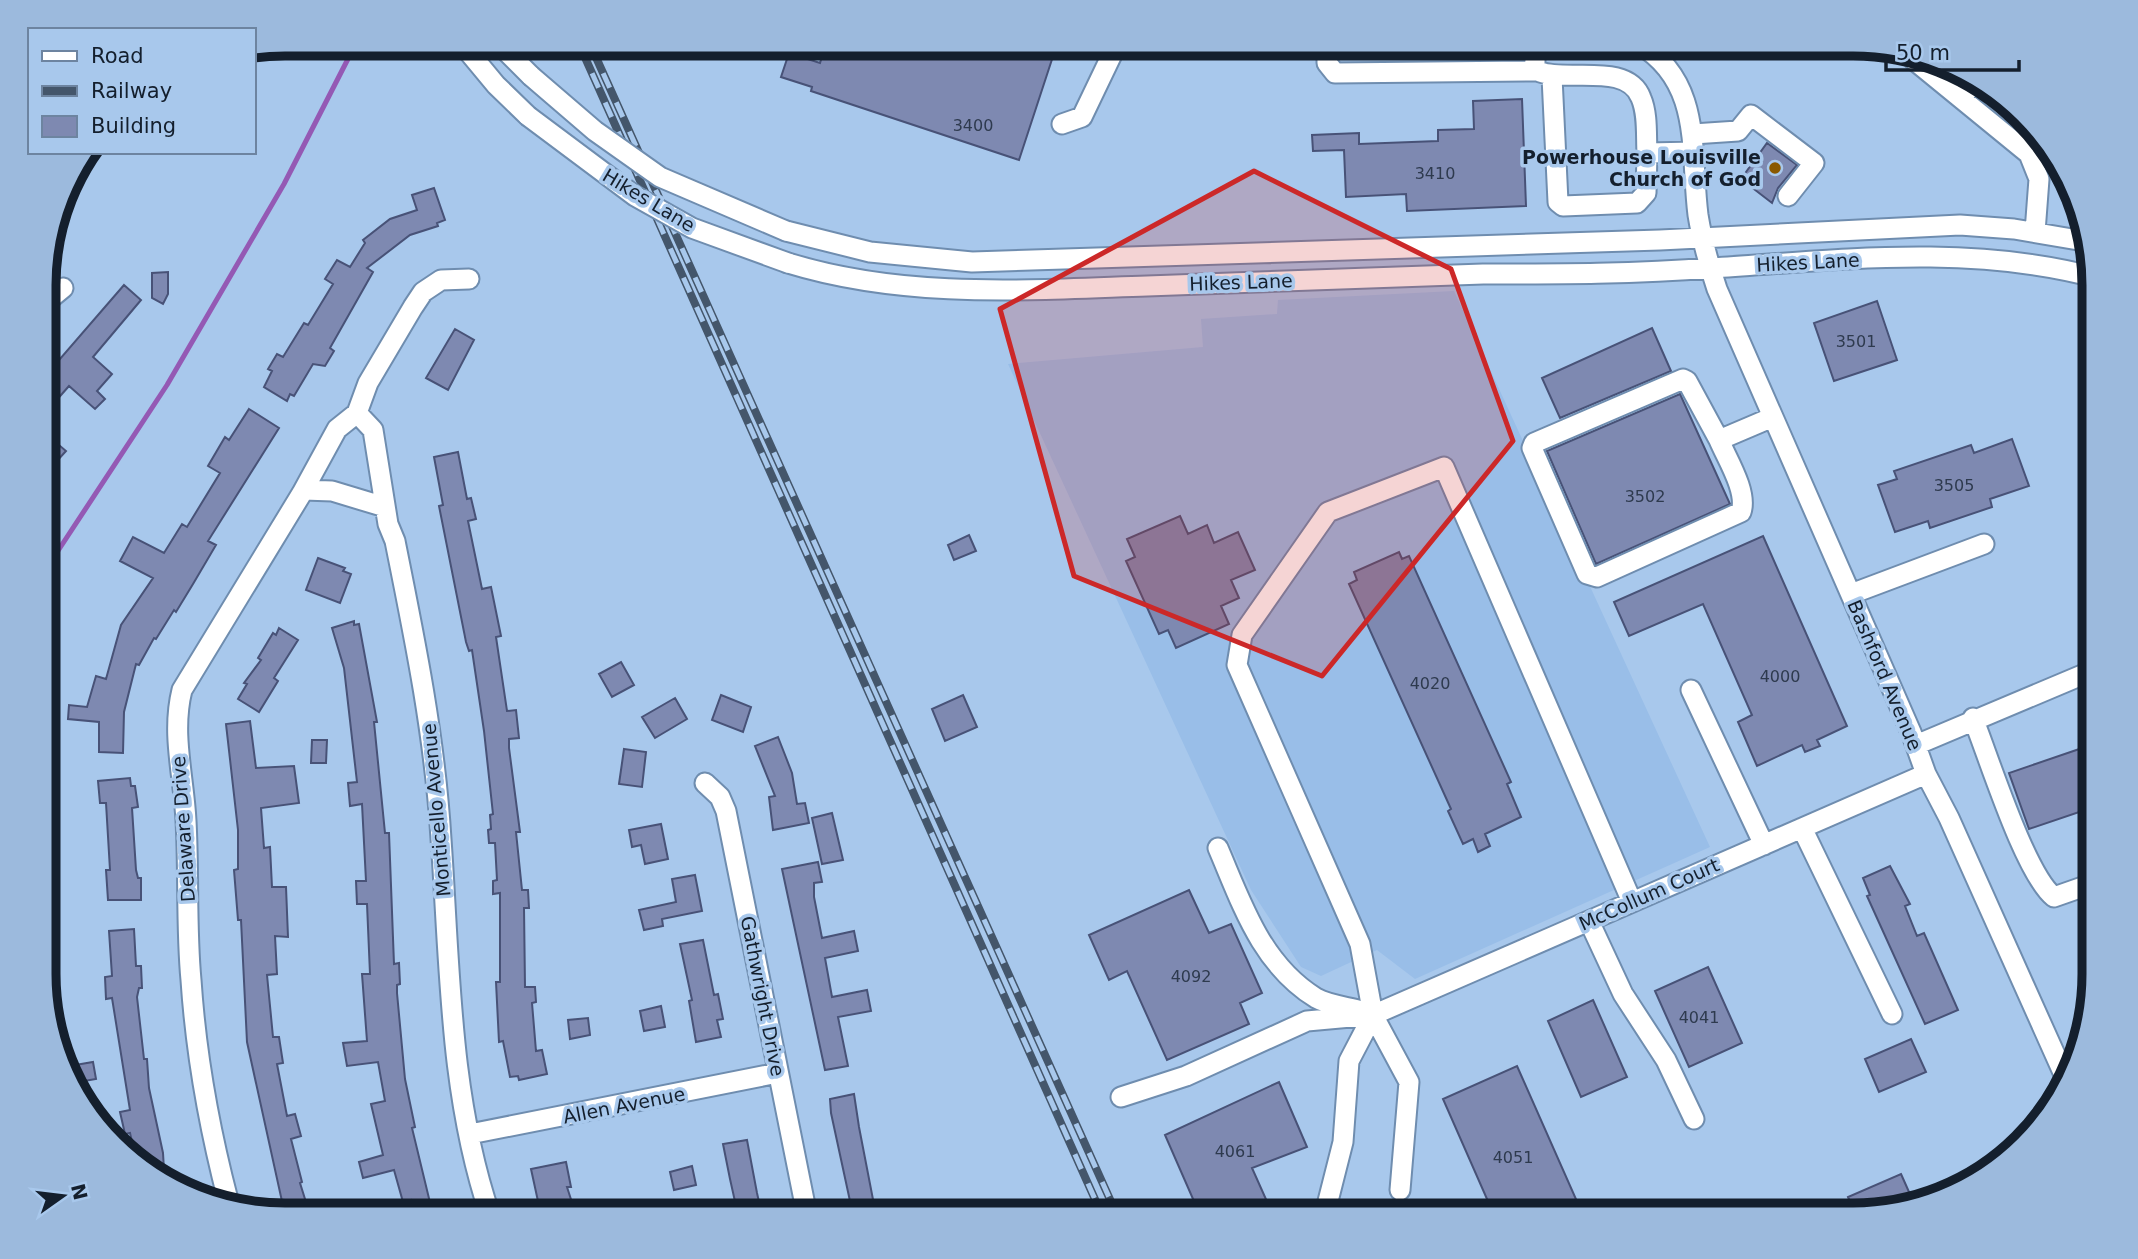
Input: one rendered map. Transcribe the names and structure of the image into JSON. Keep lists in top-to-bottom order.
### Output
{
  "streets": {
    "street": [
      "Hikes Lane",
      "Bashford Avenue",
      "Monticello Avenue",
      "Delaware Drive",
      "McCollum Court",
      "Gathwright Drive",
      "Allen Avenue"
    ]
  },
  "crossings": [
    ["Hikes Lane", "Bashford Avenue"],
    ["Bashford Avenue", "McCollum Court"],
    ["Monticello Avenue", "Delaware Drive"],
    ["Monticello Avenue", "Allen Avenue"],
    ["Gathwright Drive", "Allen Avenue"]
  ],
  "places": ["Powerhouse Louisville Church of God"],
  "house_numbers": [
    "3400",
    "3410",
    "3501",
    "3505",
    "3502",
    "4000",
    "4020",
    "4092",
    "4041",
    "4061",
    "4051"
  ],
  "legend": ["Road", "Railway", "Building"],
  "scale_bar": "50 m",
  "north": "right"
}
